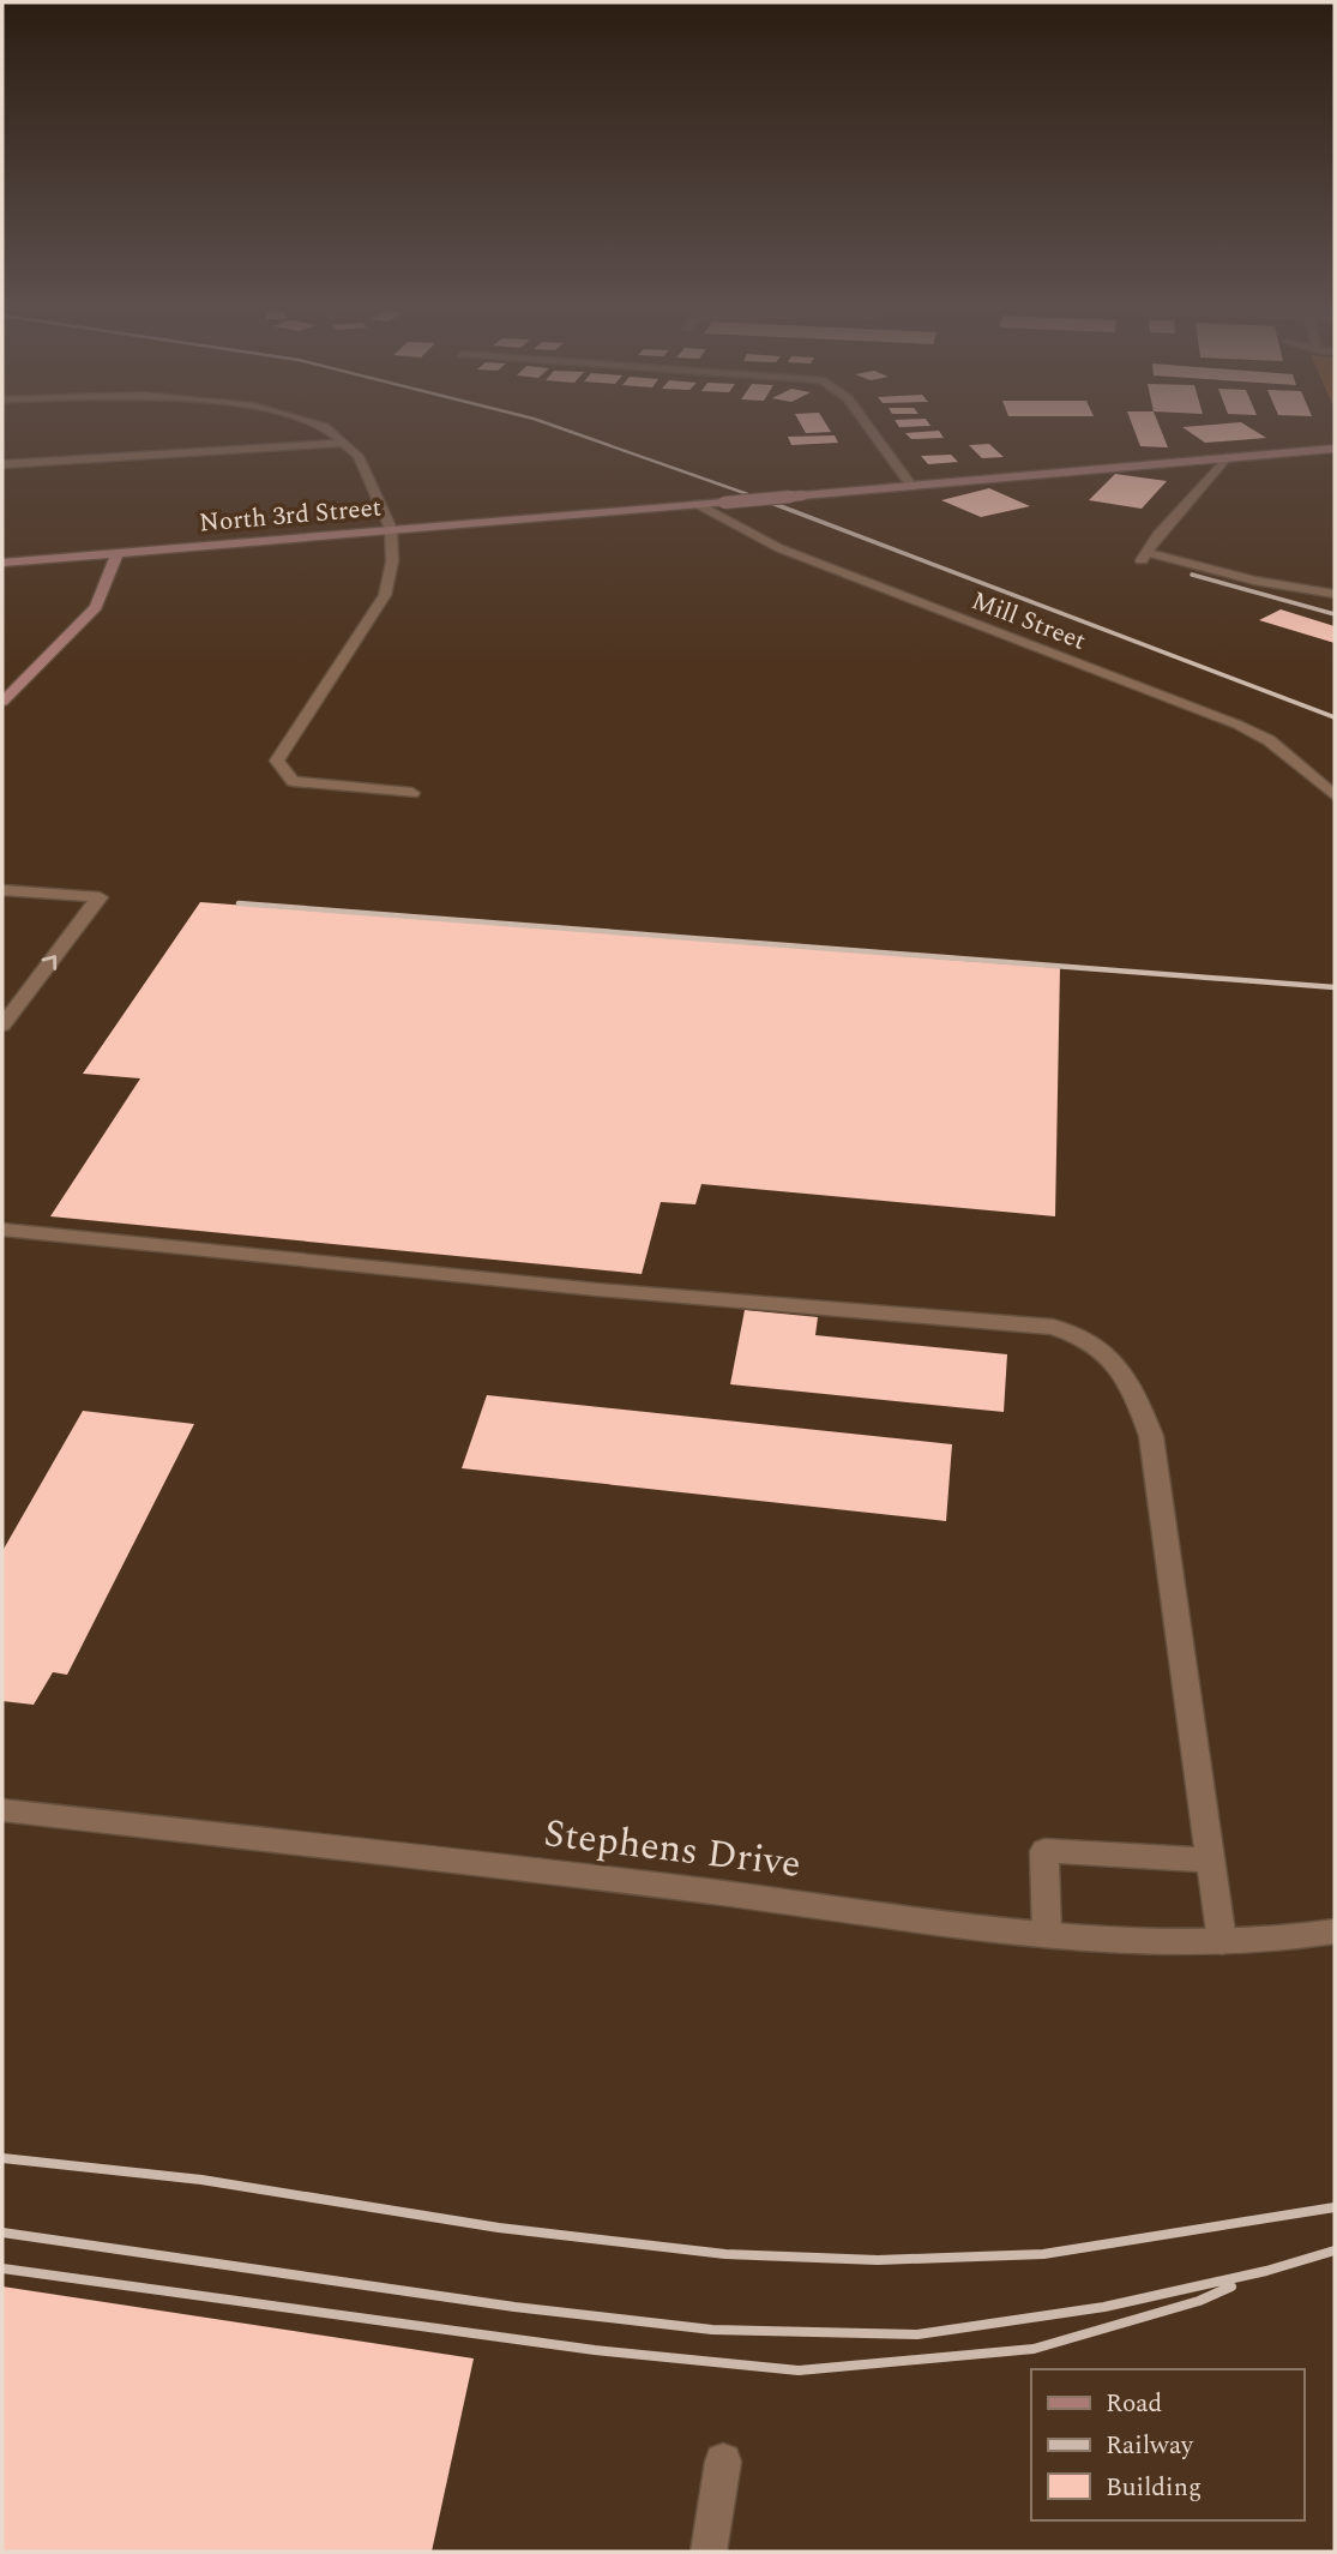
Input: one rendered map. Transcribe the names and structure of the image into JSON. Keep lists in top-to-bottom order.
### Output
{
  "streets": {
    "main road": ["North 3rd Street"],
    "street": ["Mill Street", "Stephens Drive"]
  },
  "crossings": [
    ["North 3rd Street", "Mill Street"]
  ],
  "legend": ["Road", "Railway", "Building"]
}
